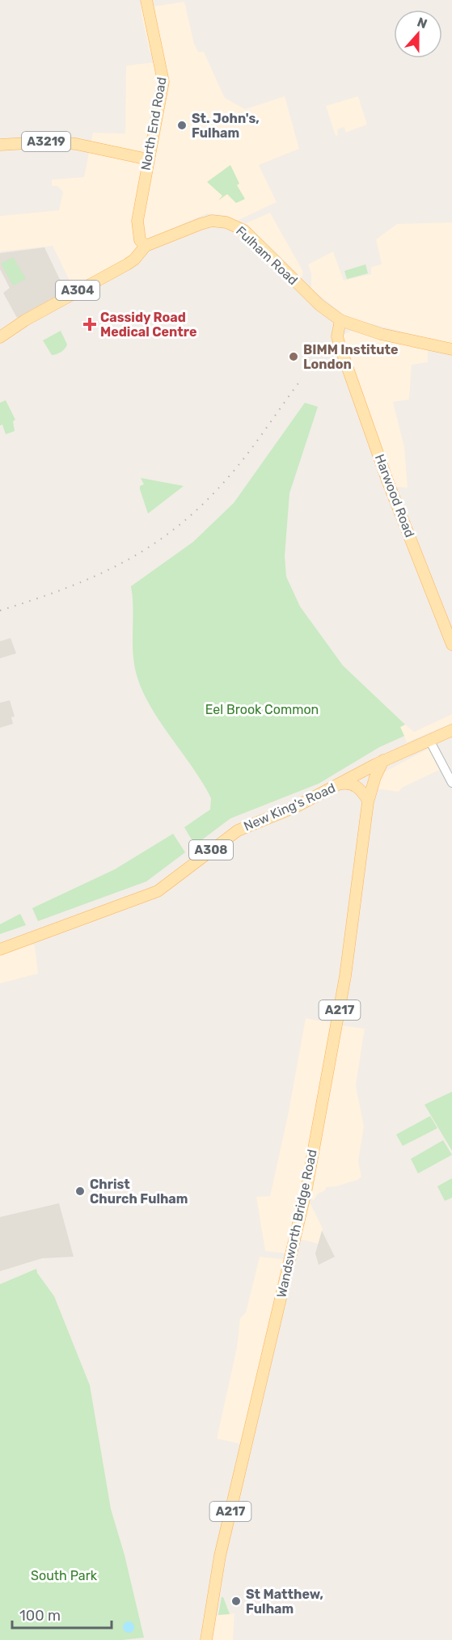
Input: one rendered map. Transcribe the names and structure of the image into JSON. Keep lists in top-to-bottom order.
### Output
{
  "streets": {
    "main road": [
      "North End Road",
      "A3219",
      "Fulham Road",
      "A304",
      "Harwood Road",
      "New King's Road",
      "A308",
      "A217",
      "Wandsworth Bridge Road"
    ]
  },
  "crossings": [
    ["North End Road", "A3219"],
    ["North End Road", "Fulham Road"],
    ["Fulham Road", "A304"],
    ["Fulham Road", "Harwood Road"],
    ["A304", "Harwood Road"],
    ["New King's Road", "A217"],
    ["A217", "Wandsworth Bridge Road"]
  ],
  "parks": ["Eel Brook Common", "South Park"],
  "places": {
    "other": [
      "St. John's, Fulham",
      "BIMM Institute London",
      "Christ Church Fulham",
      "St Matthew, Fulham"
    ],
    "health": ["Cassidy Road Medical Centre"]
  },
  "scale_bar": "100 m",
  "north": "top"
}
